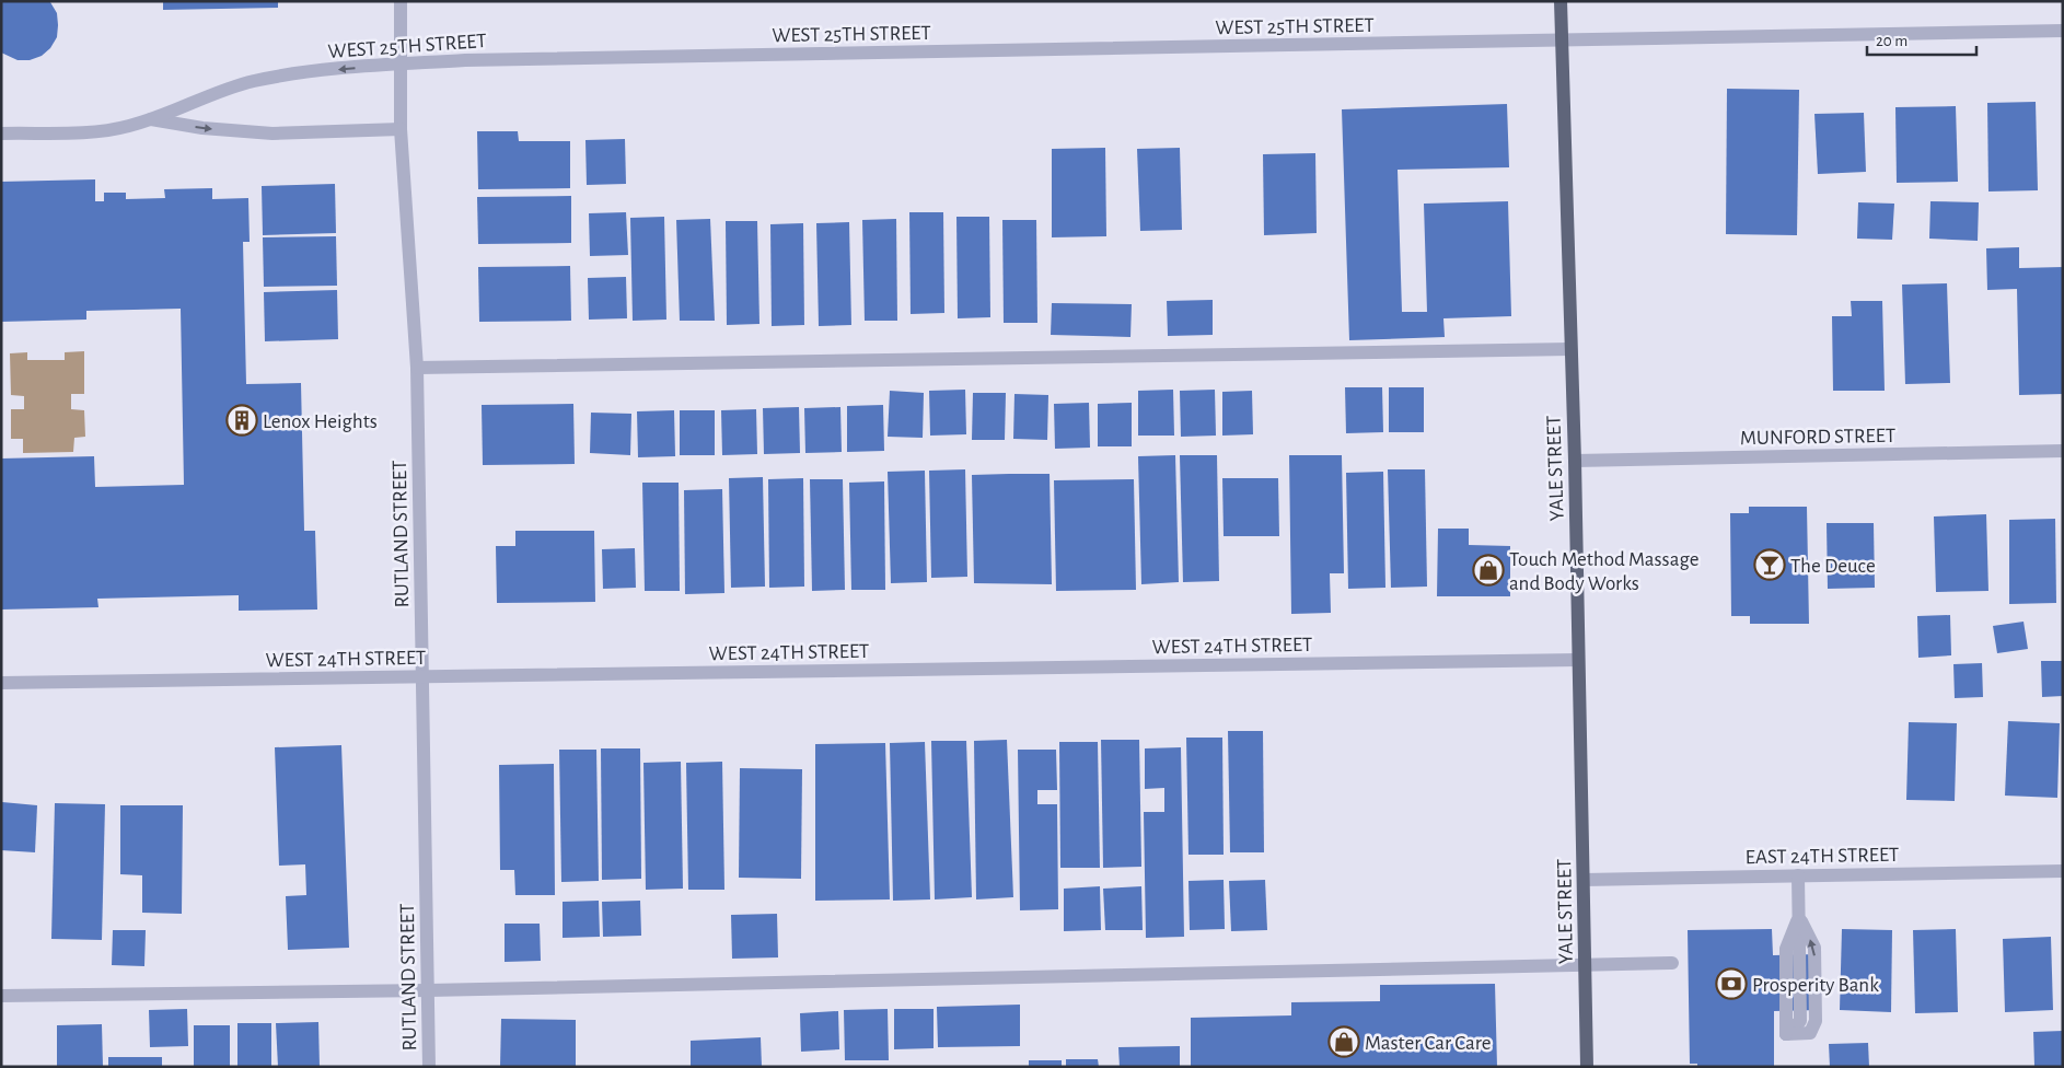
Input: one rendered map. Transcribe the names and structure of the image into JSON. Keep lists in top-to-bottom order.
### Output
{
  "streets": {
    "main road": ["YALE STREET"],
    "street": [
      "WEST 25TH STREET",
      "MUNFORD STREET",
      "RUTLAND STREET",
      "WEST 24TH STREET",
      "EAST 24TH STREET"
    ]
  },
  "crossings": [
    ["WEST 25TH STREET", "YALE STREET"],
    ["WEST 25TH STREET", "RUTLAND STREET"],
    ["MUNFORD STREET", "YALE STREET"],
    ["YALE STREET", "WEST 24TH STREET"],
    ["YALE STREET", "EAST 24TH STREET"],
    ["RUTLAND STREET", "WEST 24TH STREET"]
  ],
  "places": {
    "building": ["Lenox Heights"],
    "bar": ["The Deuce"],
    "shop": ["Touch Method Massage and Body Works", "Master Car Care"],
    "bank": ["Prosperity Bank"]
  },
  "scale_bar": "20 m"
}
